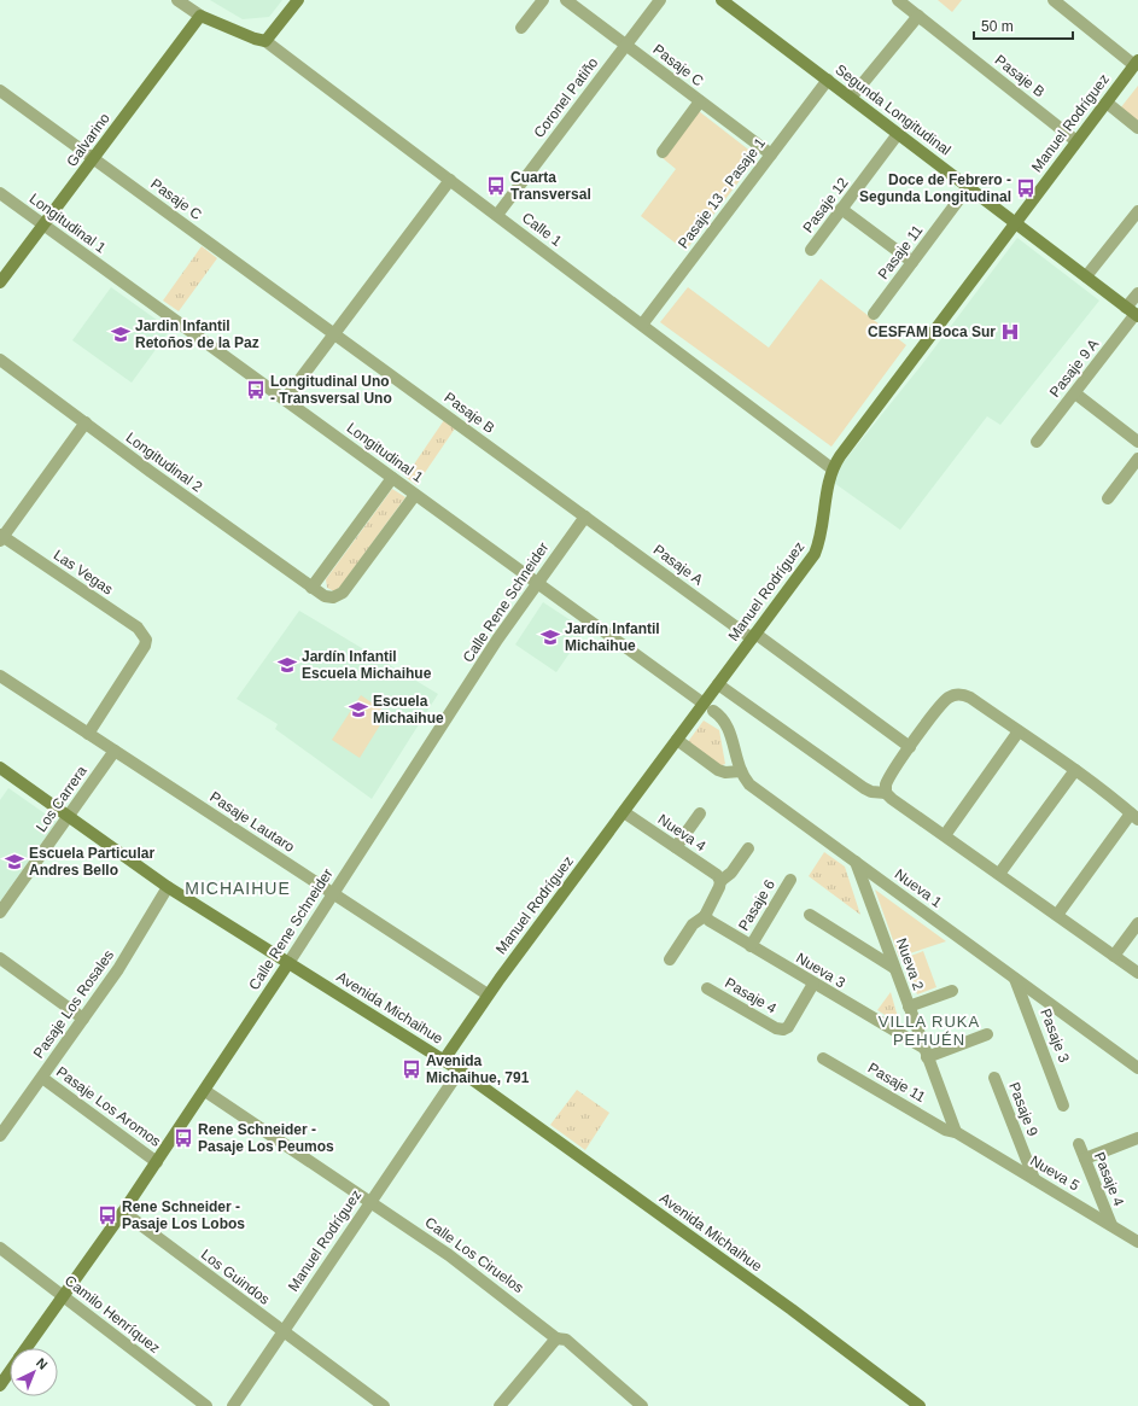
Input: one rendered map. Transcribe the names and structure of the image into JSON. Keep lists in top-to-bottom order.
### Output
{
  "streets": {
    "street": [
      "Pasaje C",
      "Pasaje B",
      "Coronel Patiño",
      "Segunda Longitudinal",
      "Manuel Rodríguez",
      "Galvarino",
      "Pasaje 13 - Pasaje 1",
      "Pasaje 12",
      "Longitudinal 1",
      "Calle 1",
      "Pasaje 11",
      "Pasaje 9 A",
      "Longitudinal 2",
      "Pasaje A",
      "Las Vegas",
      "Calle Rene Schneider",
      "Los Carrera",
      "Pasaje Lautaro",
      "Nueva 4",
      "Nueva 1",
      "Pasaje 6",
      "Nueva 2",
      "Nueva 3",
      "Pasaje 4",
      "Pasaje Los Rosales",
      "Avenida Michaihue",
      "Pasaje 3",
      "Pasaje Los Aromos",
      "Pasaje 9",
      "Nueva 5",
      "Calle Los Ciruelos",
      "Los Guindos",
      "Camilo Henríquez"
    ]
  },
  "crossings": [
    ["Pasaje C", "Pasaje B"],
    ["Pasaje C", "Coronel Patiño"],
    ["Pasaje C", "Galvarino"],
    ["Pasaje C", "Pasaje 13 - Pasaje 1"],
    ["Pasaje B", "Manuel Rodríguez"],
    ["Pasaje B", "Pasaje A"],
    ["Pasaje B", "Calle Rene Schneider"],
    ["Coronel Patiño", "Calle 1"],
    ["Segunda Longitudinal", "Manuel Rodríguez"],
    ["Segunda Longitudinal", "Pasaje 13 - Pasaje 1"],
    ["Segunda Longitudinal", "Pasaje 12"],
    ["Segunda Longitudinal", "Pasaje 11"],
    ["Segunda Longitudinal", "Pasaje 9 A"],
    ["Manuel Rodríguez", "Longitudinal 1"],
    ["Manuel Rodríguez", "Calle 1"],
    ["Manuel Rodríguez", "Pasaje A"],
    ["Manuel Rodríguez", "Pasaje Lautaro"],
    ["Manuel Rodríguez", "Nueva 4"],
    ["Manuel Rodríguez", "Nueva 1"],
    ["Manuel Rodríguez", "Avenida Michaihue"],
    ["Manuel Rodríguez", "Calle Los Ciruelos"],
    ["Manuel Rodríguez", "Los Guindos"],
    ["Galvarino", "Longitudinal 1"],
    ["Galvarino", "Calle 1"],
    ["Pasaje 13 - Pasaje 1", "Calle 1"],
    ["Longitudinal 1", "Longitudinal 2"],
    ["Longitudinal 1", "Calle Rene Schneider"],
    ["Longitudinal 1", "Nueva 1"],
    ["Pasaje 11", "Nueva 2"],
    ["Pasaje 11", "Nueva 5"],
    ["Pasaje A", "Calle Rene Schneider"],
    ["Las Vegas", "Pasaje Lautaro"],
    ["Calle Rene Schneider", "Pasaje Lautaro"],
    ["Calle Rene Schneider", "Avenida Michaihue"],
    ["Calle Rene Schneider", "Pasaje Los Aromos"],
    ["Calle Rene Schneider", "Calle Los Ciruelos"],
    ["Calle Rene Schneider", "Los Guindos"],
    ["Calle Rene Schneider", "Camilo Henríquez"],
    ["Los Carrera", "Pasaje Lautaro"],
    ["Los Carrera", "Avenida Michaihue"],
    ["Nueva 1", "Nueva 2"],
    ["Nueva 1", "Pasaje 3"],
    ["Pasaje 6", "Nueva 3"],
    ["Nueva 2", "Nueva 3"],
    ["Nueva 2", "Nueva 5"],
    ["Nueva 3", "Pasaje 4"],
    ["Pasaje 4", "Nueva 5"],
    ["Pasaje Los Rosales", "Avenida Michaihue"],
    ["Pasaje Los Rosales", "Pasaje Los Aromos"],
    ["Pasaje 9", "Nueva 5"]
  ],
  "districts": ["MICHAIHUE", "VILLA RUKA PEHUÉN"],
  "places": {
    "bus stop": [
      "Cuarta Transversal",
      "Doce de Febrero - Segunda Longitudinal",
      "Longitudinal Uno - Transversal Uno",
      "Avenida Michaihue, 791",
      "Rene Schneider - Pasaje Los Peumos",
      "Rene Schneider - Pasaje Los Lobos"
    ],
    "hospital": ["CESFAM Boca Sur"],
    "school or university": [
      "Jardin Infantil Retoños de la Paz",
      "Jardín Infantil Michaihue",
      "Jardín Infantil Escuela Michaihue",
      "Escuela Michaihue",
      "Escuela Particular Andres Bello"
    ]
  },
  "scale_bar": "50 m",
  "north": "top right"
}
